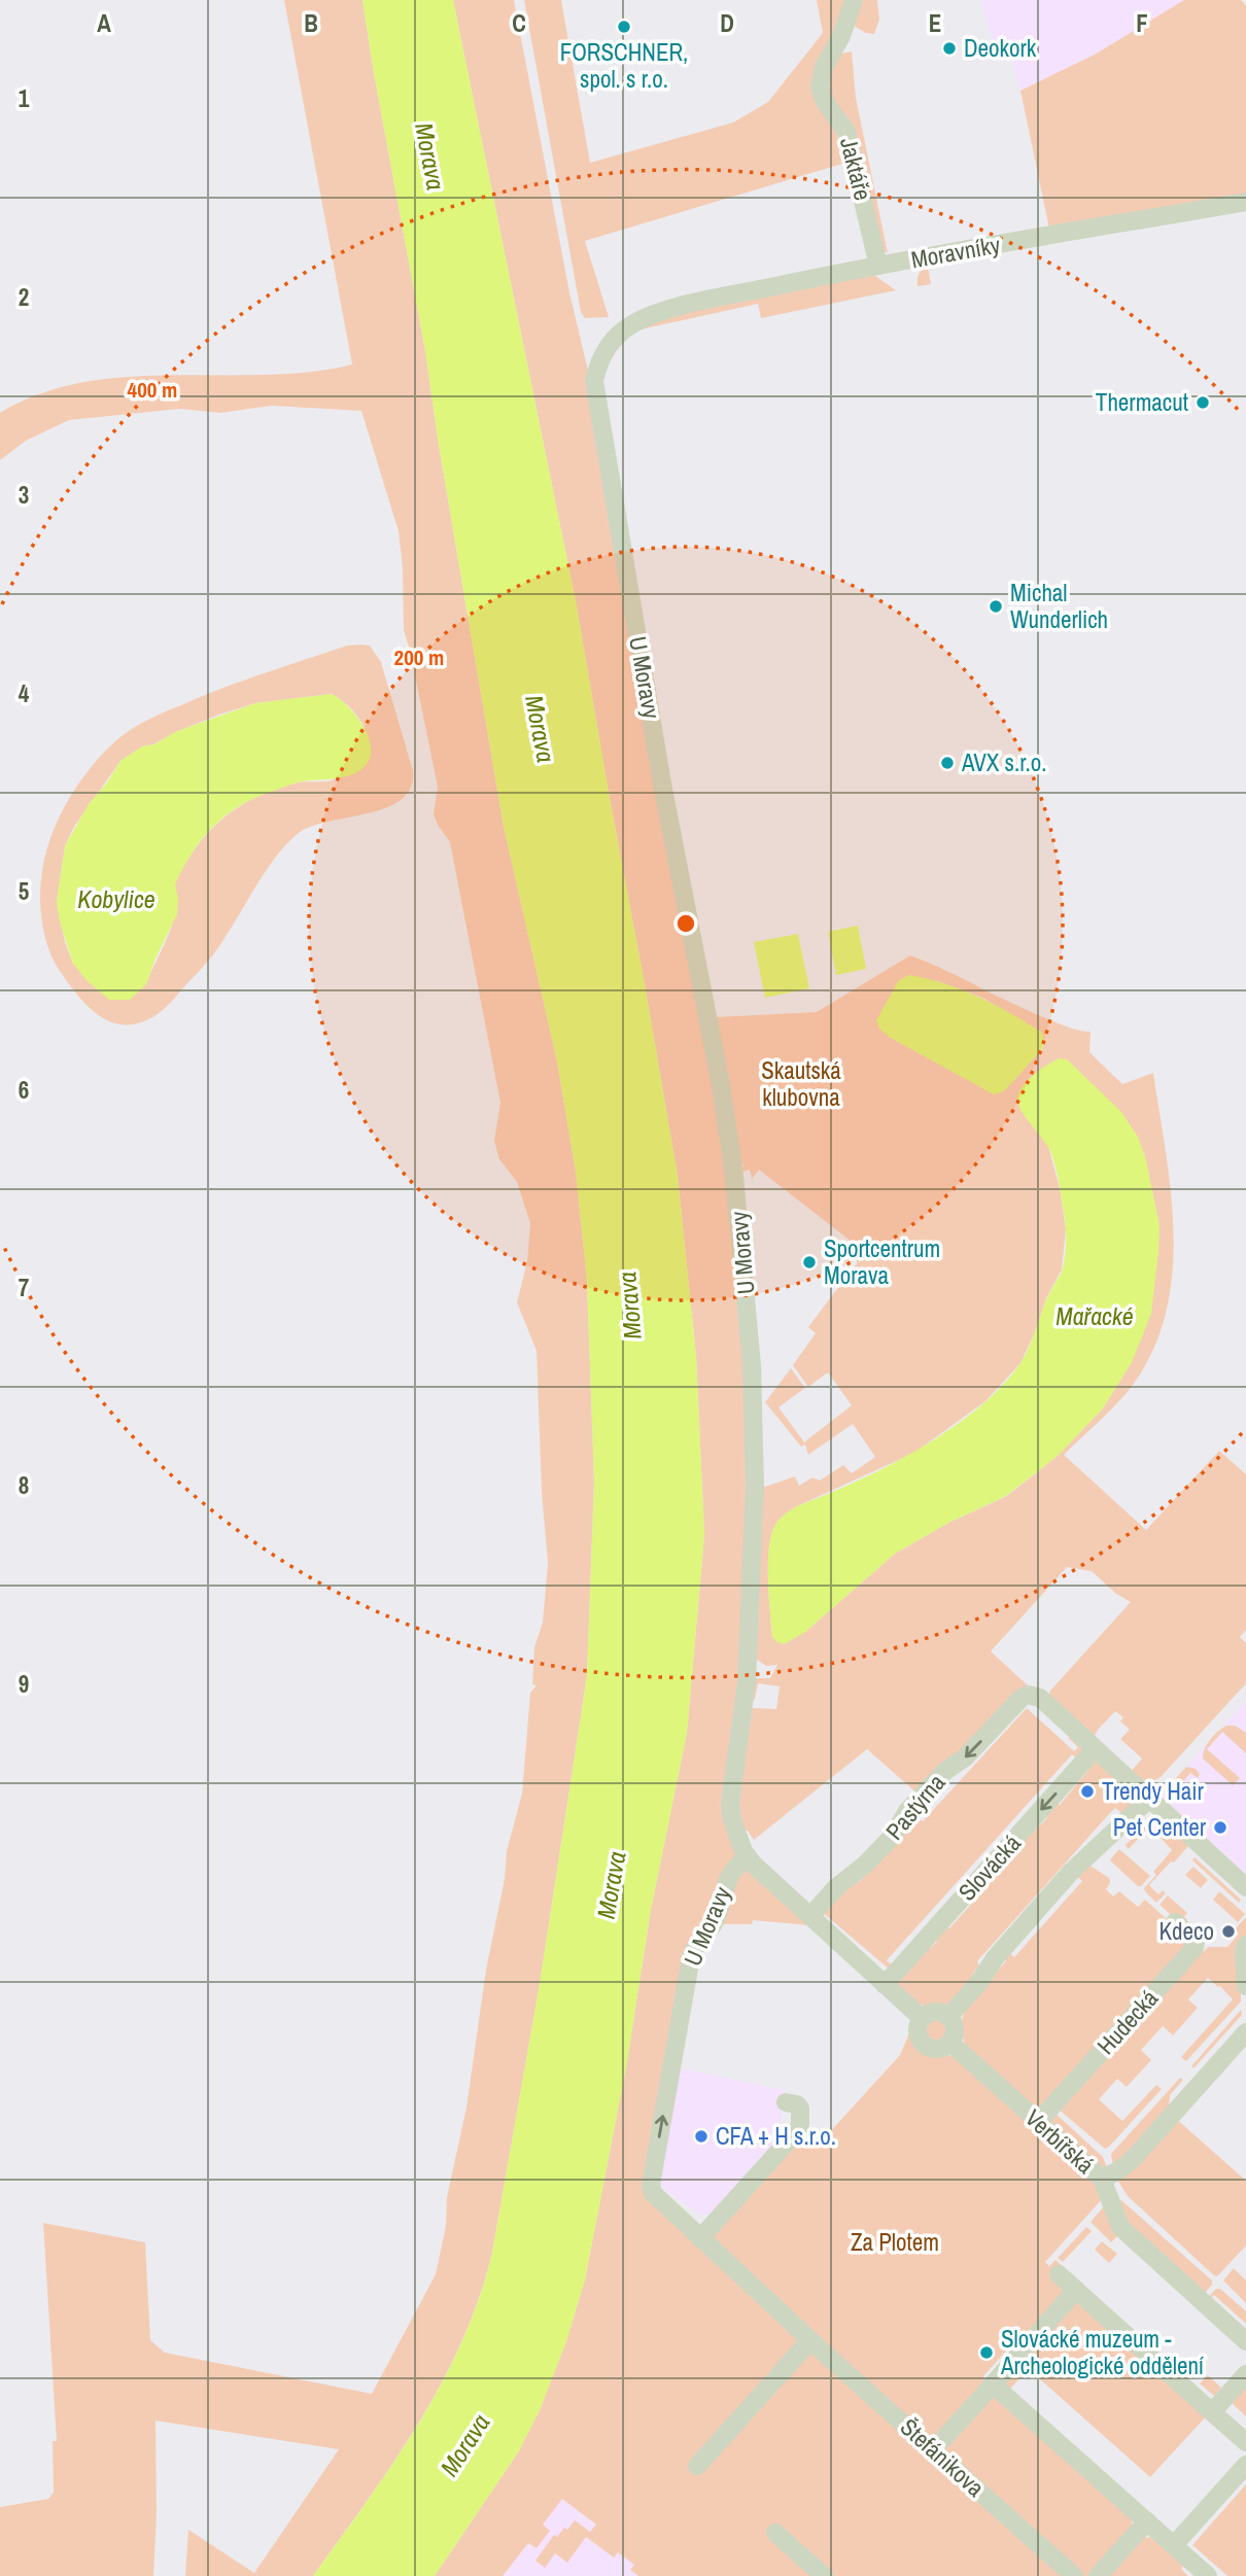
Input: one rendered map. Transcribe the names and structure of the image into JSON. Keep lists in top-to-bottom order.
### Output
{
  "streets": {
    "street": [
      "Jaktáře",
      "Moravníky",
      "U Moravy",
      "Pastýrna",
      "Slovácká",
      "Hudecká",
      "Verbířská",
      "Štefánikova"
    ]
  },
  "crossings": [
    ["Jaktáře", "Moravníky"],
    ["Moravníky", "U Moravy"],
    ["U Moravy", "Štefánikova"],
    ["Pastýrna", "Slovácká"],
    ["Hudecká", "Verbířská"]
  ],
  "water": ["Morava", "Kobylice", "Mařacké"],
  "parks": ["Skautská klubovna", "Za Plotem"],
  "places": [
    "FORSCHNER, spol. s r.o.",
    "Deokork",
    "Thermacut",
    "Michal Wunderlich",
    "AVX s.r.o.",
    "Sportcentrum Morava",
    "Trendy Hair",
    "Pet Center",
    "Kdeco",
    "CFA + H s.r.o.",
    "Slovácké muzeum - Archeologické oddělení"
  ],
  "grid": {
    "columns": [
      "A",
      "B",
      "C",
      "D",
      "E",
      "F"
    ],
    "rows": [
      "1",
      "2",
      "3",
      "4",
      "5",
      "6",
      "7",
      "8",
      "9"
    ]
  },
  "rings": ["400 m", "200 m"]
}
